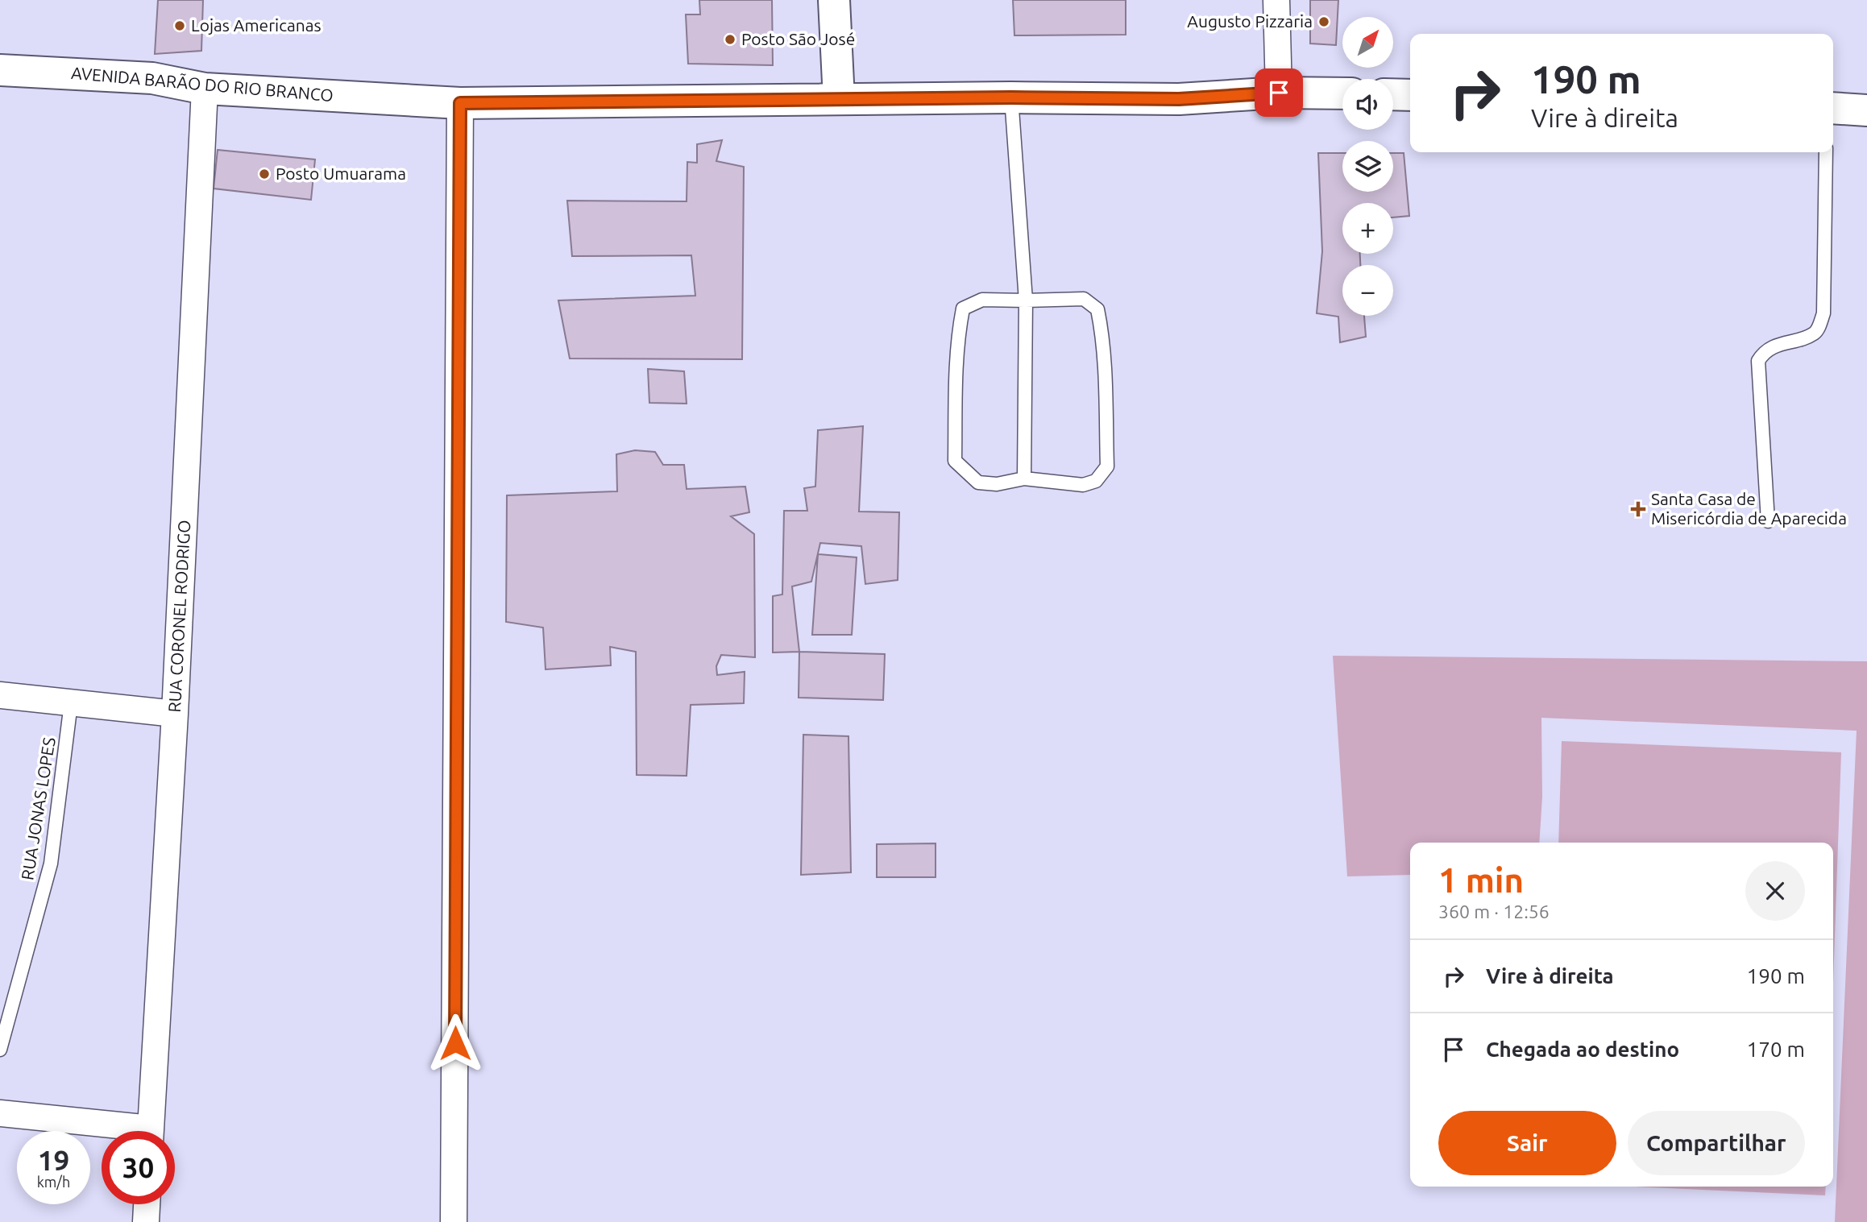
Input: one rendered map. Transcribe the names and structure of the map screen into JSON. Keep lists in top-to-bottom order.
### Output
{
  "streets": {
    "main road": ["AVENIDA BARÃO DO RIO BRANCO"],
    "street": ["RUA CORONEL RODRIGO"],
    "lane": ["RUA JONAS LOPES"]
  },
  "crossings": [
    ["AVENIDA BARÃO DO RIO BRANCO", "RUA CORONEL RODRIGO"]
  ],
  "places": {
    "other": [
      "Augusto Pizzaria",
      "Lojas Americanas",
      "Posto São José",
      "Posto Umuarama"
    ],
    "health": ["Santa Casa de Misericórdia de Aparecida"]
  },
  "north": "top right",
  "page": {
    "map_buttons": ["+", "−"],
    "turn": ["190 m", "Vire à direita"],
    "heading": ["1 min", "360 m · 12:56"],
    "list": [
      {
        "name": "Vire à direita",
        "value": "190 m"
      },
      {
        "name": "Chegada ao destino",
        "value": "170 m"
      }
    ],
    "buttons": ["Sair", "Compartilhar"],
    "speed": "19 km/h",
    "limit": "30"
  }
}
